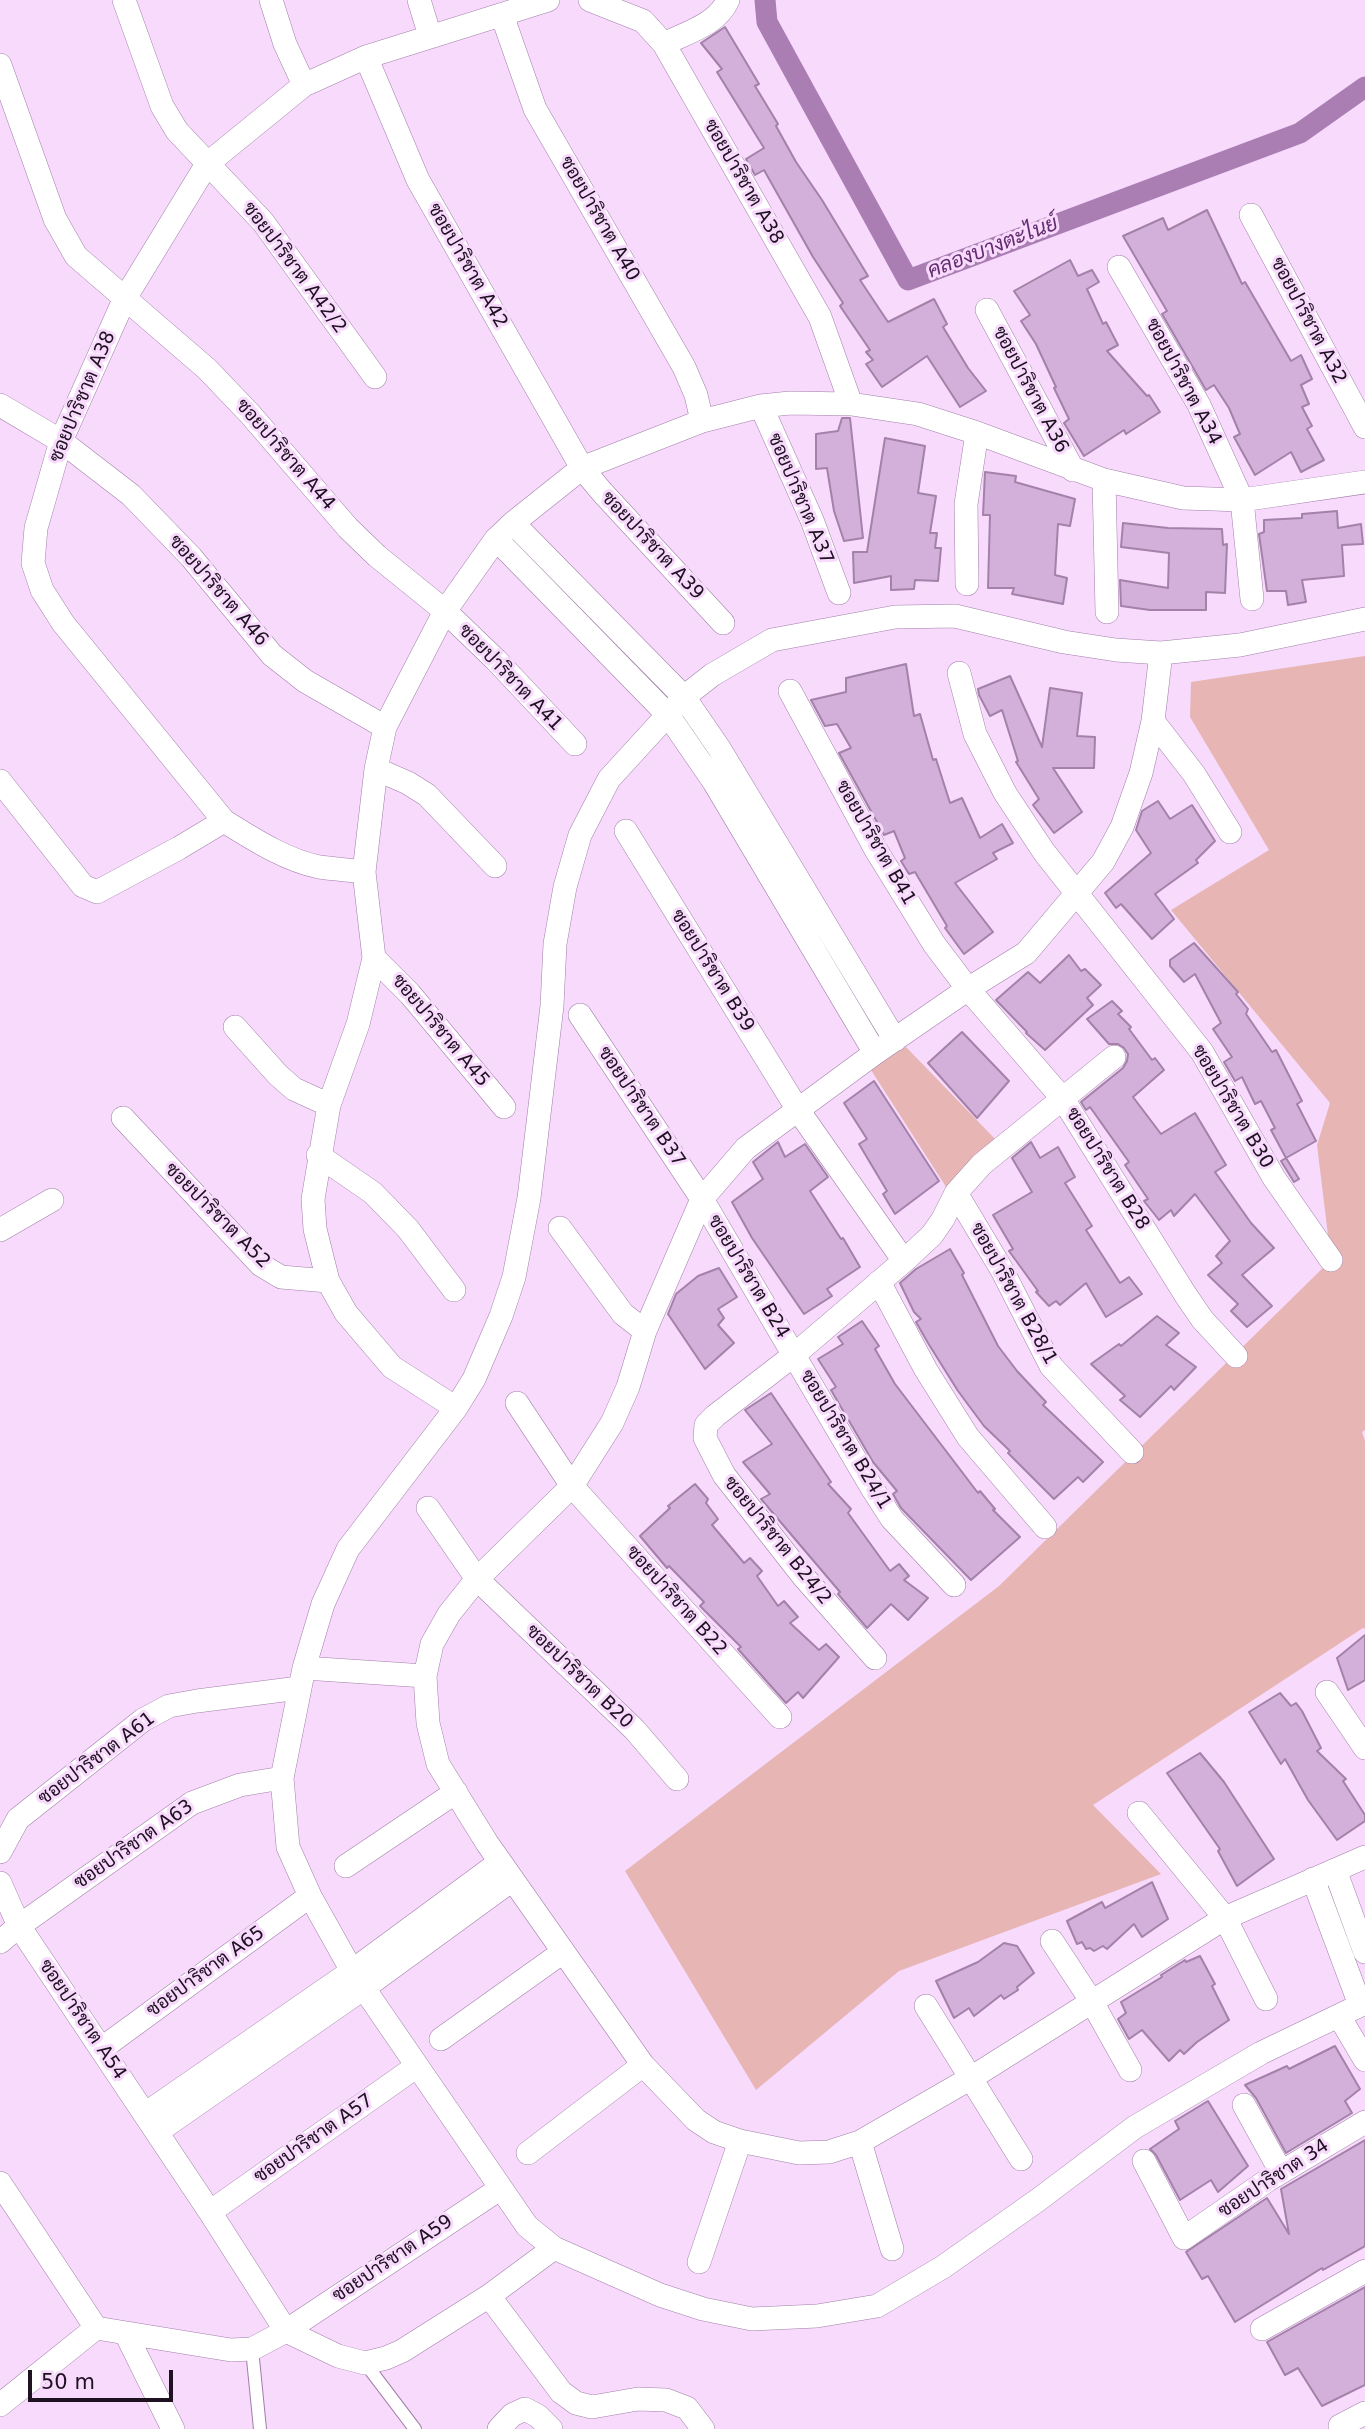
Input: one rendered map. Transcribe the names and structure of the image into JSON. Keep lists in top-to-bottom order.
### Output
{
  "streets": {
    "street": [
      "ซอยปาริชาต A38",
      "ซอยปาริชาต A40",
      "ซอยปาริชาต A42",
      "ซอยปาริชาต A42/2",
      "ซอยปาริชาต A32",
      "ซอยปาริชาต A34",
      "ซอยปาริชาต A36",
      "ซอยปาริชาต A44",
      "ซอยปาริชาต A37",
      "ซอยปาริชาต A39",
      "ซอยปาริชาต A46",
      "ซอยปาริชาต A41",
      "ซอยปาริชาต B41",
      "ซอยปาริชาต B39",
      "ซอยปาริชาต A45",
      "ซอยปาริชาต B37",
      "ซอยปาริชาต B30",
      "ซอยปาริชาต B28",
      "ซอยปาริชาต A52",
      "ซอยปาริชาต B24",
      "ซอยปาริชาต B28/1",
      "ซอยปาริชาต B24/1",
      "ซอยปาริชาต B24/2",
      "ซอยปาริชาต B22",
      "ซอยปาริชาต B20",
      "ซอยปาริชาต A61",
      "ซอยปาริชาต A63",
      "ซอยปาริชาต A65",
      "ซอยปาริชาต A54",
      "ซอยปาริชาต A57",
      "ซอยปาริชาต 34",
      "ซอยปาริชาต A59"
    ]
  },
  "crossings": [
    ["ซอยปาริชาต A38", "ซอยปาริชาต A40"],
    ["ซอยปาริชาต A38", "ซอยปาริชาต A42"],
    ["ซอยปาริชาต A38", "ซอยปาริชาต A42/2"],
    ["ซอยปาริชาต A38", "ซอยปาริชาต A44"],
    ["ซอยปาริชาต A38", "ซอยปาริชาต A46"],
    ["ซอยปาริชาต A42", "ซอยปาริชาต A39"],
    ["ซอยปาริชาต A44", "ซอยปาริชาต A41"],
    ["ซอยปาริชาต B41", "ซอยปาริชาต B28"],
    ["ซอยปาริชาต B37", "ซอยปาริชาต B24"],
    ["ซอยปาริชาต B24", "ซอยปาริชาต B24/1"],
    ["ซอยปาริชาต B24", "ซอยปาริชาต B24/2"],
    ["ซอยปาริชาต B24/1", "ซอยปาริชาต B24/2"],
    ["ซอยปาริชาต A63", "ซอยปาริชาต A54"],
    ["ซอยปาริชาต A65", "ซอยปาริชาต A54"],
    ["ซอยปาริชาต A54", "ซอยปาริชาต A57"],
    ["ซอยปาริชาต A54", "ซอยปาริชาต A59"]
  ],
  "water": ["คลองบางตะไนย์"],
  "scale_bar": "50 m"
}
